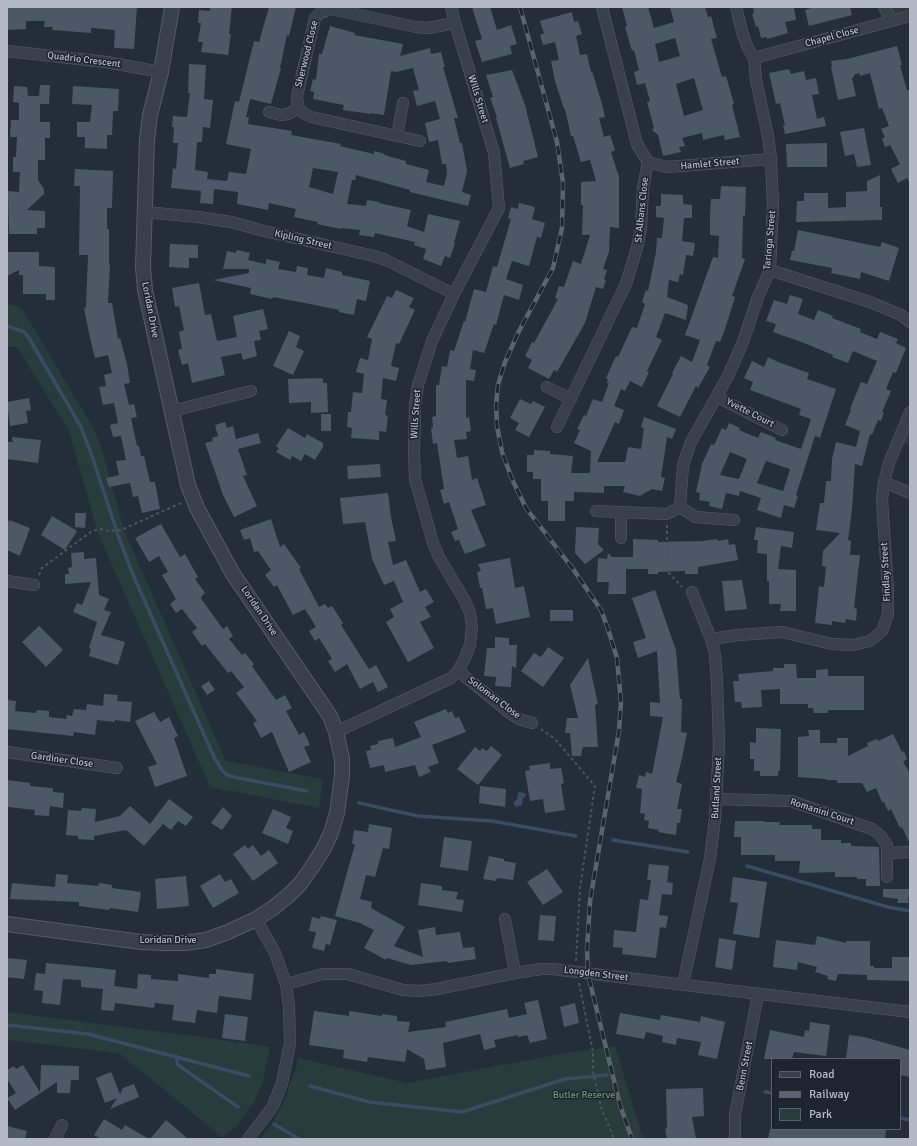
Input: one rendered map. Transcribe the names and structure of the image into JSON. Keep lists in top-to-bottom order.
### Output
{
  "streets": {
    "street": [
      "Chapel Close",
      "Sherwood Close",
      "Quadrio Crescent",
      "Wills Street",
      "Hamlet Street",
      "St Albans Close",
      "Kipling Street",
      "Taringa Street",
      "Loridan Drive",
      "Yvette Court",
      "Findlay Street",
      "Soloman Close",
      "Gardiner Close",
      "Butland Street",
      "Romanini Court",
      "Longden Street",
      "Benn Street"
    ]
  },
  "crossings": [
    ["Chapel Close", "Taringa Street"],
    ["Sherwood Close", "Wills Street"],
    ["Quadrio Crescent", "Loridan Drive"],
    ["Wills Street", "Kipling Street"],
    ["Wills Street", "Loridan Drive"],
    ["Wills Street", "Soloman Close"],
    ["Hamlet Street", "St Albans Close"],
    ["Hamlet Street", "Taringa Street"],
    ["Kipling Street", "Loridan Drive"],
    ["Taringa Street", "Yvette Court"],
    ["Findlay Street", "Butland Street"],
    ["Butland Street", "Romanini Court"],
    ["Butland Street", "Longden Street"],
    ["Longden Street", "Benn Street"]
  ],
  "parks": ["Butler Reserve"],
  "legend": ["Road", "Railway", "Park"]
}
